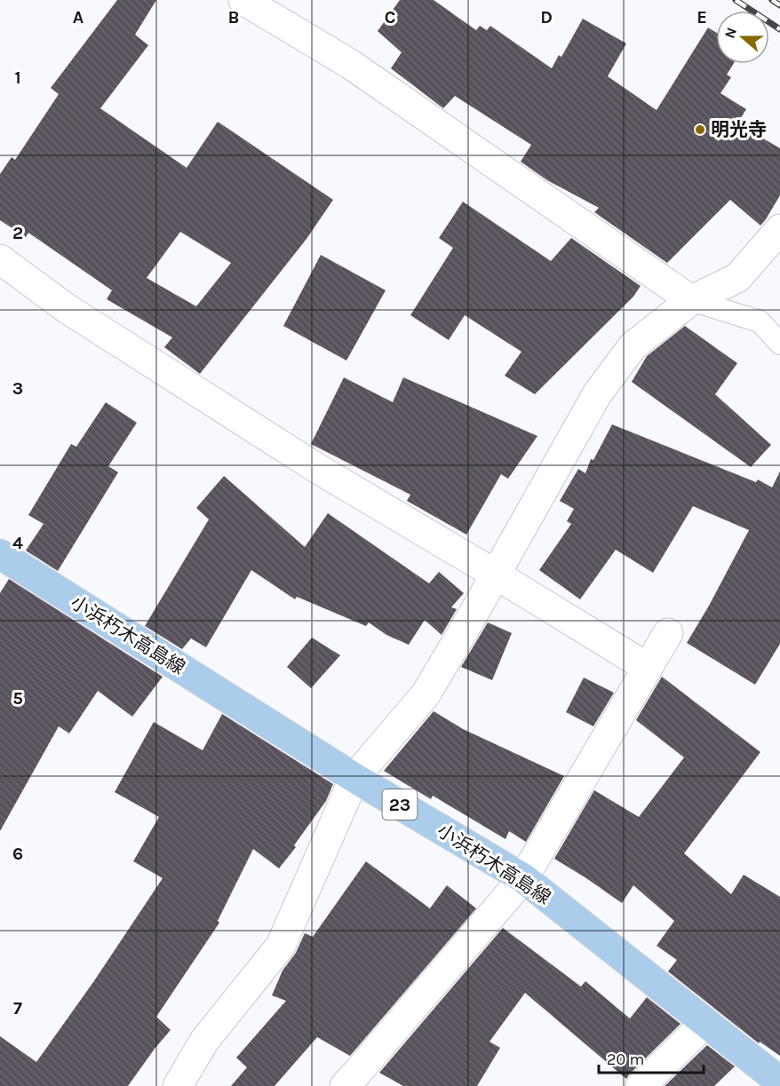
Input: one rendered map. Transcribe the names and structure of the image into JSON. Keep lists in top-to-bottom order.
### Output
{
  "streets": {
    "main road": ["小浜朽木高島線", "23"]
  },
  "places": ["明光寺"],
  "scale_bar": "20 m",
  "north": "left",
  "grid": {
    "columns": [
      "A",
      "B",
      "C",
      "D",
      "E"
    ],
    "rows": [
      "1",
      "2",
      "3",
      "4",
      "5",
      "6",
      "7"
    ]
  }
}
